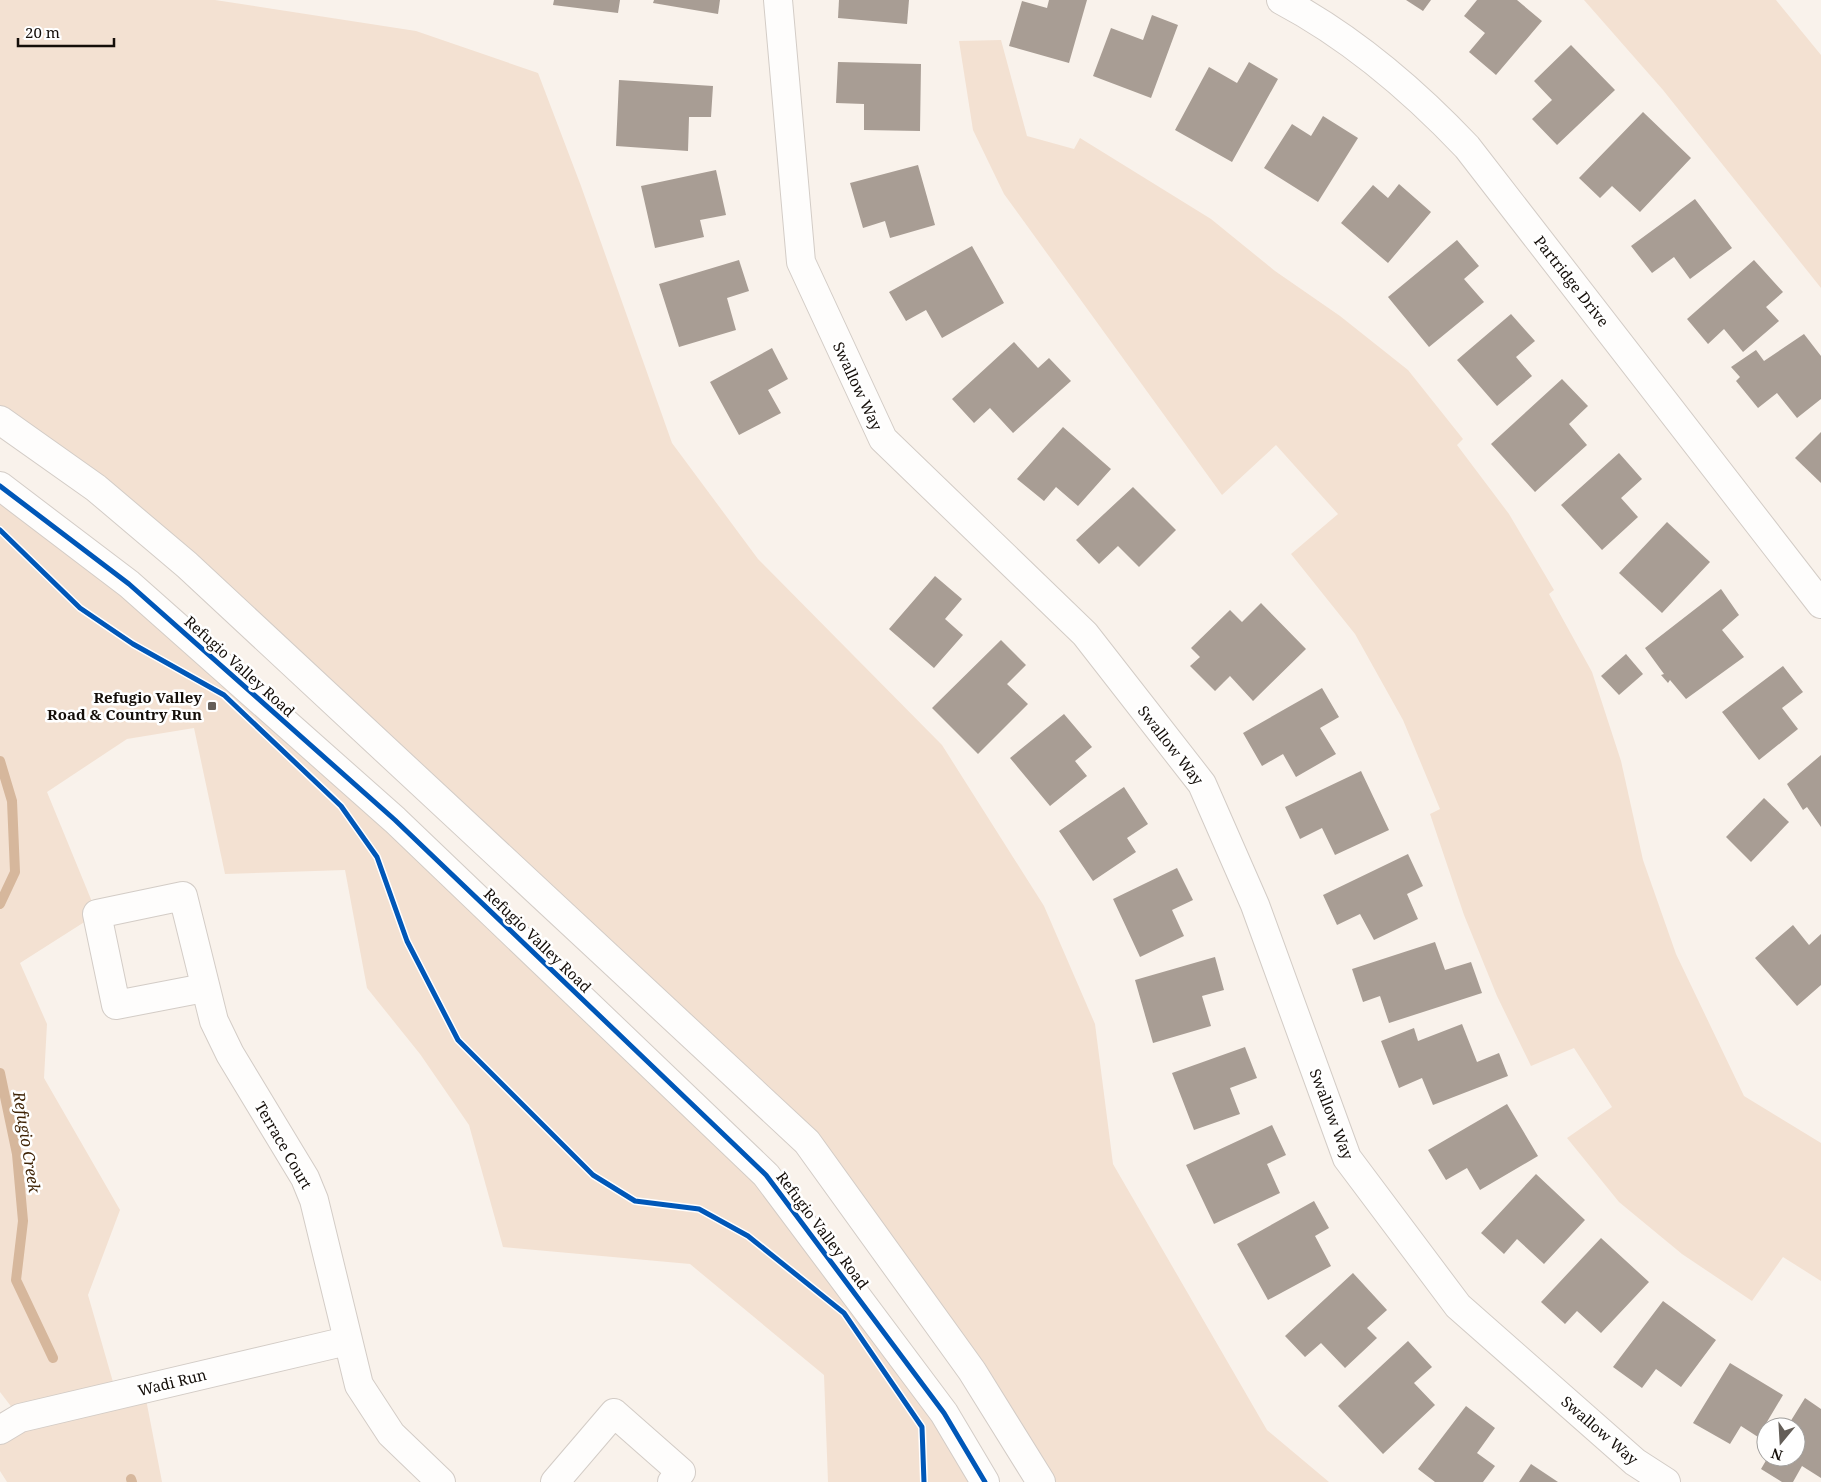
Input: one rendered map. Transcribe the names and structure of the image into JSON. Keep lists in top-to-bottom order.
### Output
{
  "streets": {
    "street": [
      "Partridge Drive",
      "Swallow Way",
      "Refugio Valley Road",
      "Terrace Court",
      "Wadi Run"
    ]
  },
  "crossings": [
    ["Terrace Court", "Wadi Run"]
  ],
  "water": ["Refugio Creek"],
  "places": {
    "transit": ["Refugio Valley Road & Country Run"]
  },
  "scale_bar": "20 m",
  "north": "bottom"
}
